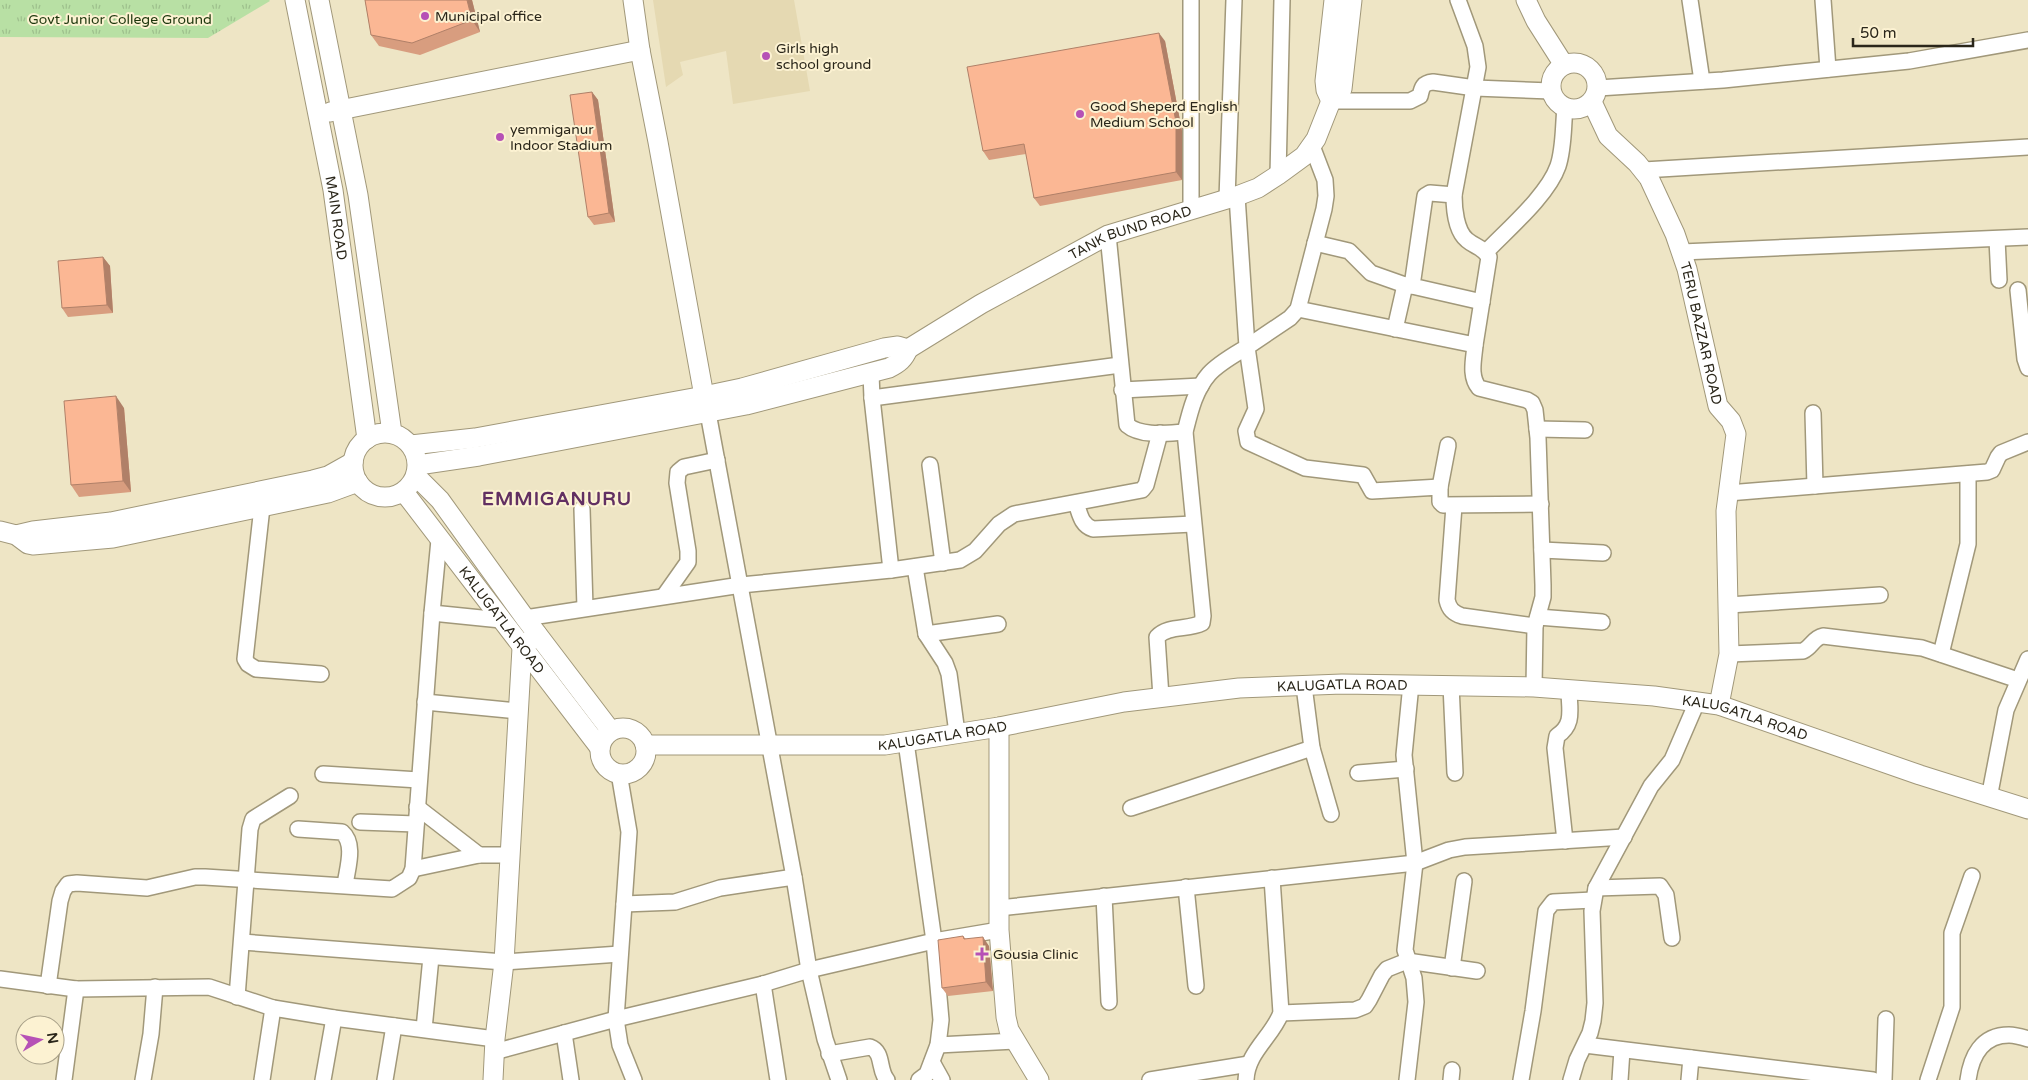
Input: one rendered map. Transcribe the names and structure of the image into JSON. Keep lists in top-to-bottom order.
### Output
{
  "streets": {
    "street": [
      "MAIN ROAD",
      "TANK BUND ROAD",
      "TERU BAZZAR ROAD",
      "KALUGATLA ROAD"
    ]
  },
  "crossings": [
    ["MAIN ROAD", "KALUGATLA ROAD"],
    ["TERU BAZZAR ROAD", "KALUGATLA ROAD"]
  ],
  "districts": ["EMMIGANURU"],
  "parks": ["Govt Junior College Ground"],
  "places": {
    "other": [
      "Municipal office",
      "Girls high school ground",
      "Good Sheperd English Medium School",
      "yemmiganur Indoor Stadium"
    ],
    "health": ["Gousia Clinic"]
  },
  "scale_bar": "50 m",
  "north": "right"
}
